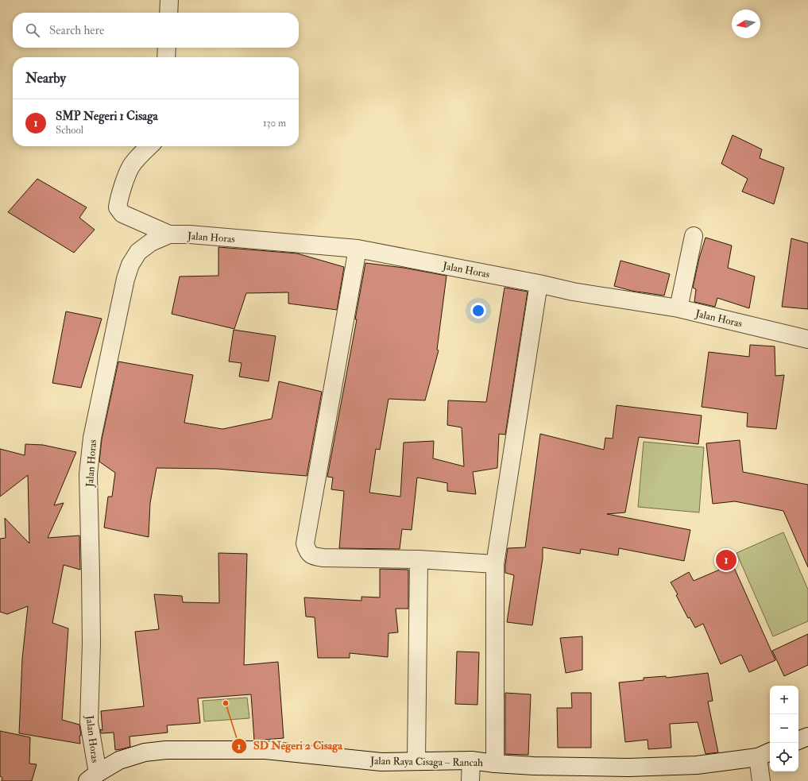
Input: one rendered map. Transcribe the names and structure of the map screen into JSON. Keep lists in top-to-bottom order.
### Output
{
  "streets": {
    "street": ["Jalan Horas", "Jalan Raya Cisaga – Rancah"]
  },
  "crossings": [
    ["Jalan Horas", "Jalan Raya Cisaga – Rancah"]
  ],
  "places": ["SD Negeri 2 Cisaga"],
  "north": "left",
  "page": {
    "search": "Search here",
    "heading": "Nearby",
    "list": [
      {
        "mark": "1",
        "name": "SMP Negeri 1 Cisaga",
        "note": "School",
        "value": "130 m"
      }
    ],
    "pins": "1",
    "map_buttons": ["+", "−"]
  }
}
